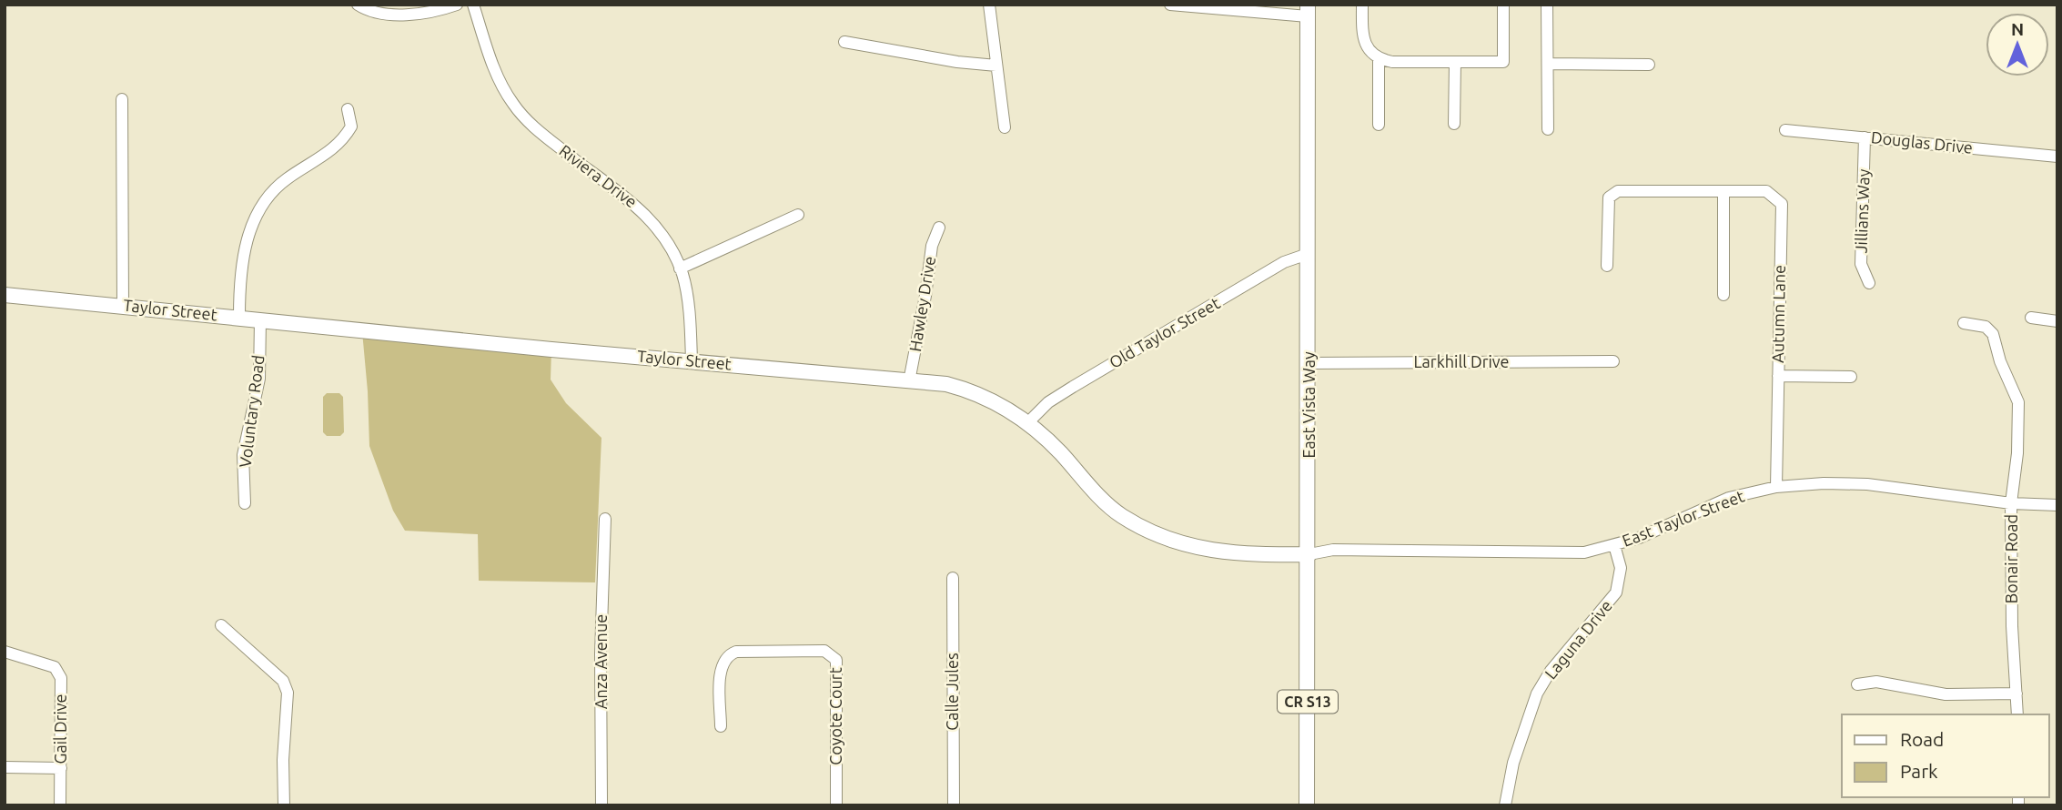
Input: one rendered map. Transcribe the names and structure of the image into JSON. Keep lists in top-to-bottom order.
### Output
{
  "streets": {
    "main road": ["Taylor Street", "East Vista Way", "CR S13"],
    "street": [
      "Douglas Drive",
      "Riviera Drive",
      "Jillians Way",
      "Hawley Drive",
      "Autumn Lane",
      "Old Taylor Street",
      "Larkhill Drive",
      "Voluntary Road",
      "East Taylor Street",
      "Bonair Road",
      "Laguna Drive",
      "Anza Avenue",
      "Calle Jules",
      "Coyote Court",
      "Gail Drive"
    ]
  },
  "crossings": [
    ["Douglas Drive", "Jillians Way"],
    ["Riviera Drive", "Taylor Street"],
    ["Hawley Drive", "Taylor Street"],
    ["Taylor Street", "Old Taylor Street"],
    ["Taylor Street", "East Vista Way"],
    ["Taylor Street", "Voluntary Road"],
    ["Taylor Street", "East Taylor Street"],
    ["Autumn Lane", "East Taylor Street"],
    ["Old Taylor Street", "East Vista Way"],
    ["Larkhill Drive", "East Vista Way"],
    ["East Vista Way", "East Taylor Street"],
    ["East Taylor Street", "Bonair Road"],
    ["East Taylor Street", "Laguna Drive"]
  ],
  "legend": ["Road", "Park"],
  "north": "top"
}
